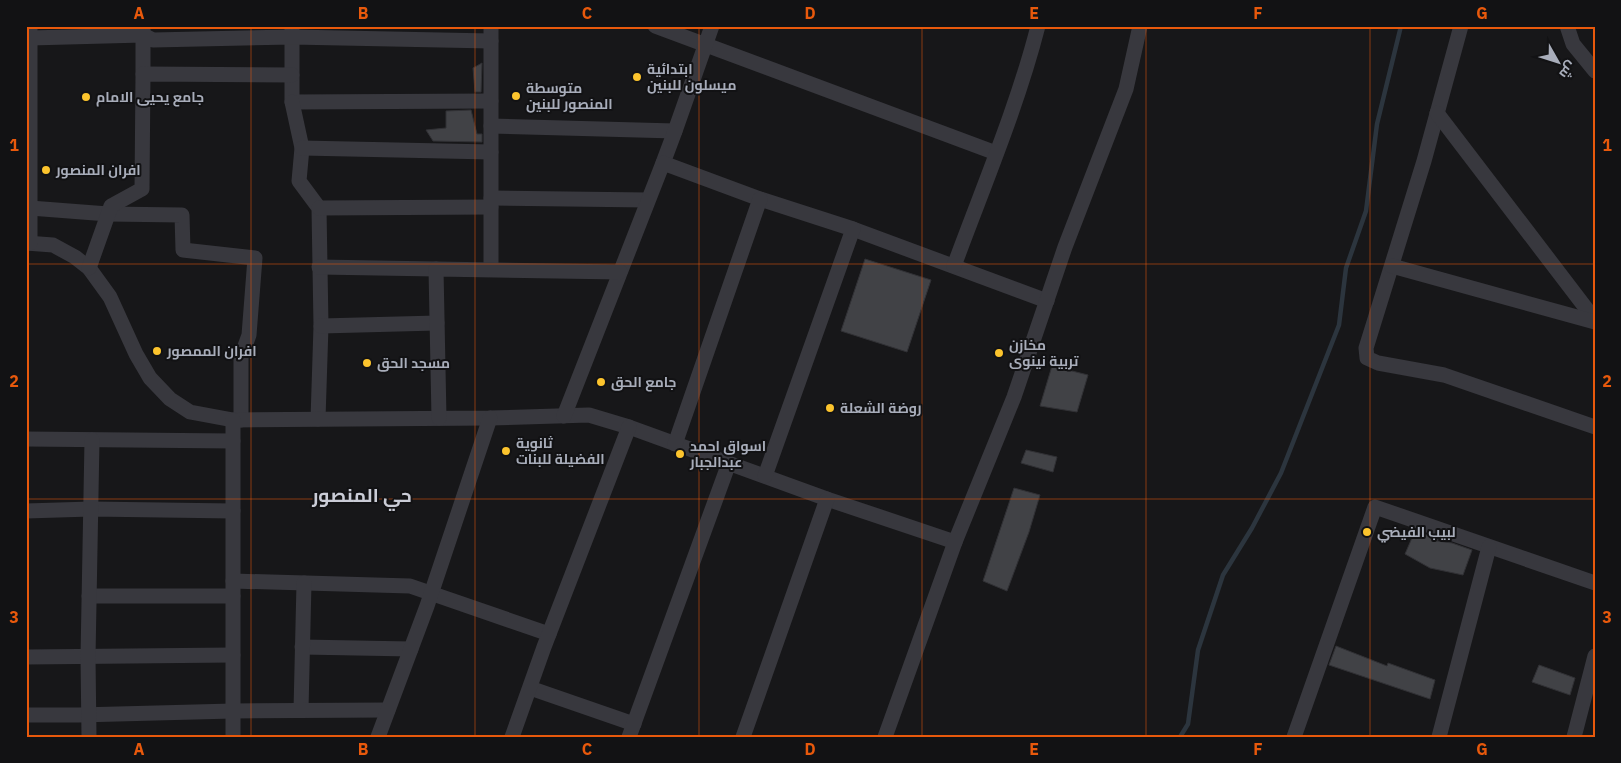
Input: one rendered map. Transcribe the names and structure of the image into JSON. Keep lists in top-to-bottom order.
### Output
{
  "districts": ["حي المنصور"],
  "places": [
    "ابتدائية ميسلون للبنين",
    "متوسطة المنصور للبنين",
    "جامع يحيى الامام",
    "افران المنصور",
    "افران الممصور",
    "مخازن تربية نينوى",
    "مسجد الحق",
    "جامع الحق",
    "روضة الشعلة",
    "ثانوية الفضيلة للبنات",
    "اسواق احمد عبدالجبار",
    "لبيب الفيضي"
  ],
  "north": "bottom right",
  "grid": {
    "columns": [
      "A",
      "B",
      "C",
      "D",
      "E",
      "F",
      "G"
    ],
    "rows": ["1", "2", "3"]
  }
}
